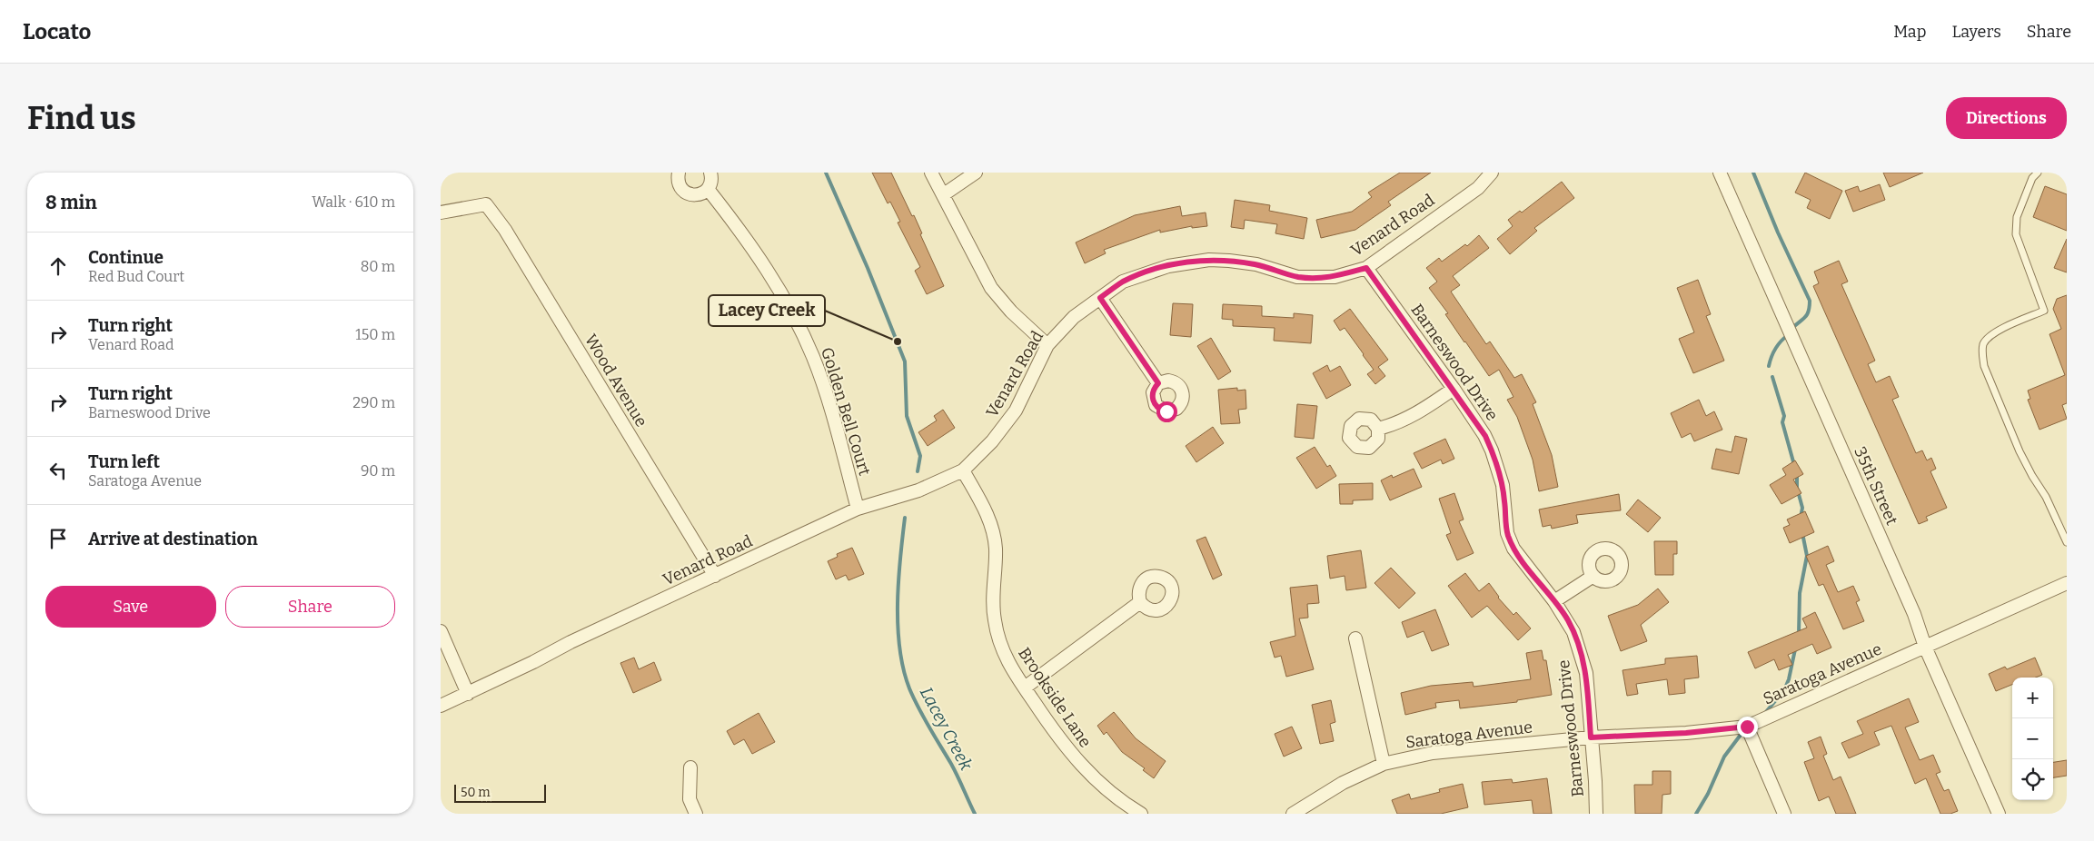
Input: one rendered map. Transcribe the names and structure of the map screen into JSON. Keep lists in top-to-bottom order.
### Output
{
  "streets": {
    "street": [
      "Venard Road",
      "Barneswood Drive",
      "Wood Avenue",
      "Golden Bell Court",
      "35th Street",
      "Saratoga Avenue",
      "Brookside Lane"
    ]
  },
  "crossings": [
    ["Venard Road", "Barneswood Drive"],
    ["Venard Road", "Wood Avenue"],
    ["Venard Road", "Golden Bell Court"],
    ["Venard Road", "Brookside Lane"],
    ["Barneswood Drive", "Saratoga Avenue"],
    ["35th Street", "Saratoga Avenue"]
  ],
  "water": ["Lacey Creek"],
  "places": ["Lacey Creek"],
  "scale_bar": "50 m",
  "page": {
    "header": "Locato",
    "nav": ["Map", "Layers", "Share"],
    "buttons": [
      "Directions",
      ["Save", "Share"]
    ],
    "title": "Find us",
    "heading": ["8 min", "Walk · 610 m"],
    "list": [
      ["Continue", "Red Bud Court", "80 m"],
      ["Turn right", "Venard Road", "150 m"],
      ["Turn right", "Barneswood Drive", "290 m"],
      ["Turn left", "Saratoga Avenue", "90 m"],
      "Arrive at destination"
    ],
    "map_buttons": ["+", "−"],
    "scale": "50 m"
  }
}
